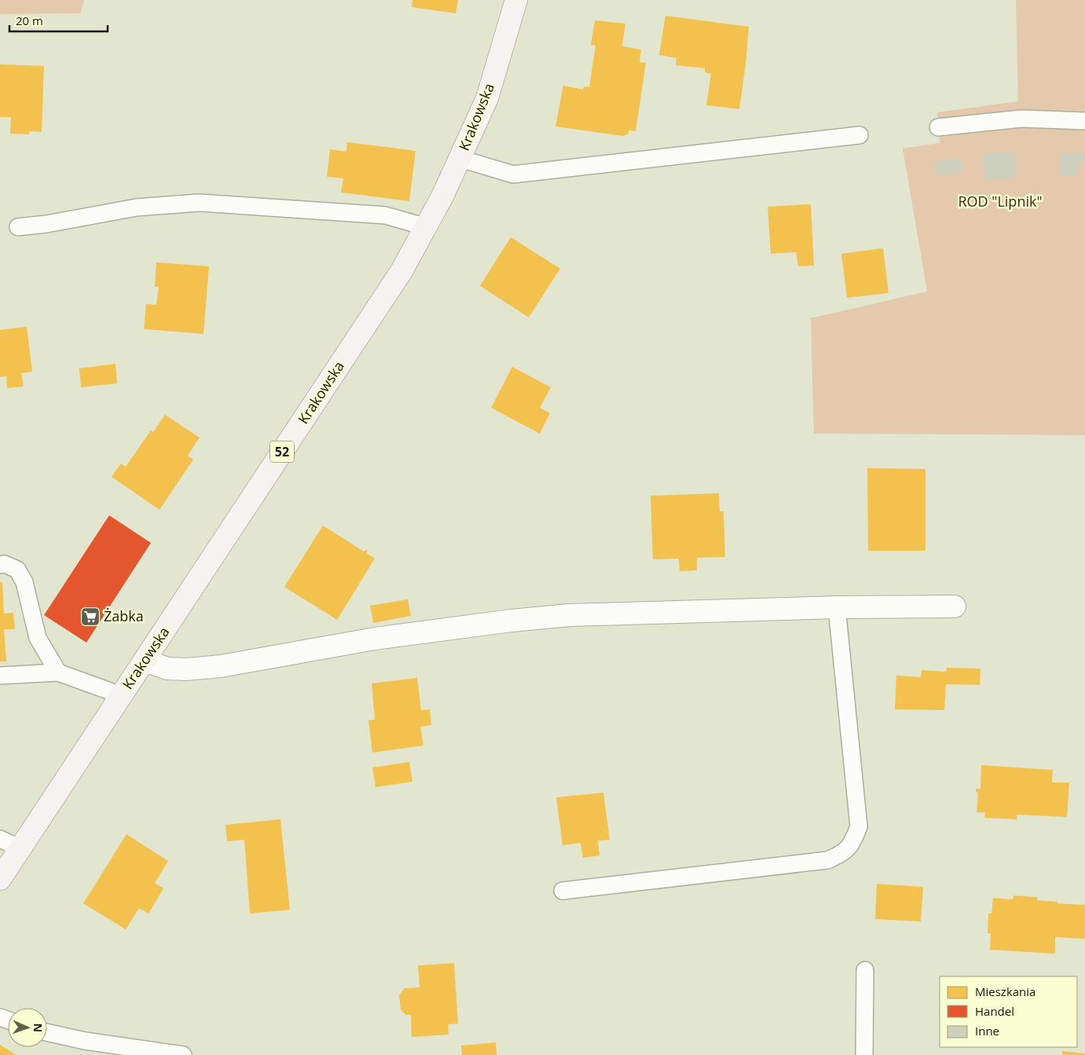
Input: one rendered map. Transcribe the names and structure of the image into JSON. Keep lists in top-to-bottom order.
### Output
{
  "streets": {
    "main road": ["Krakowska", "52"]
  },
  "parks": ["ROD \"Lipnik\""],
  "places": {
    "supermarket": ["Żabka"]
  },
  "legend": ["Mieszkania", "Handel", "Inne"],
  "scale_bar": "20 m",
  "north": "right"
}
